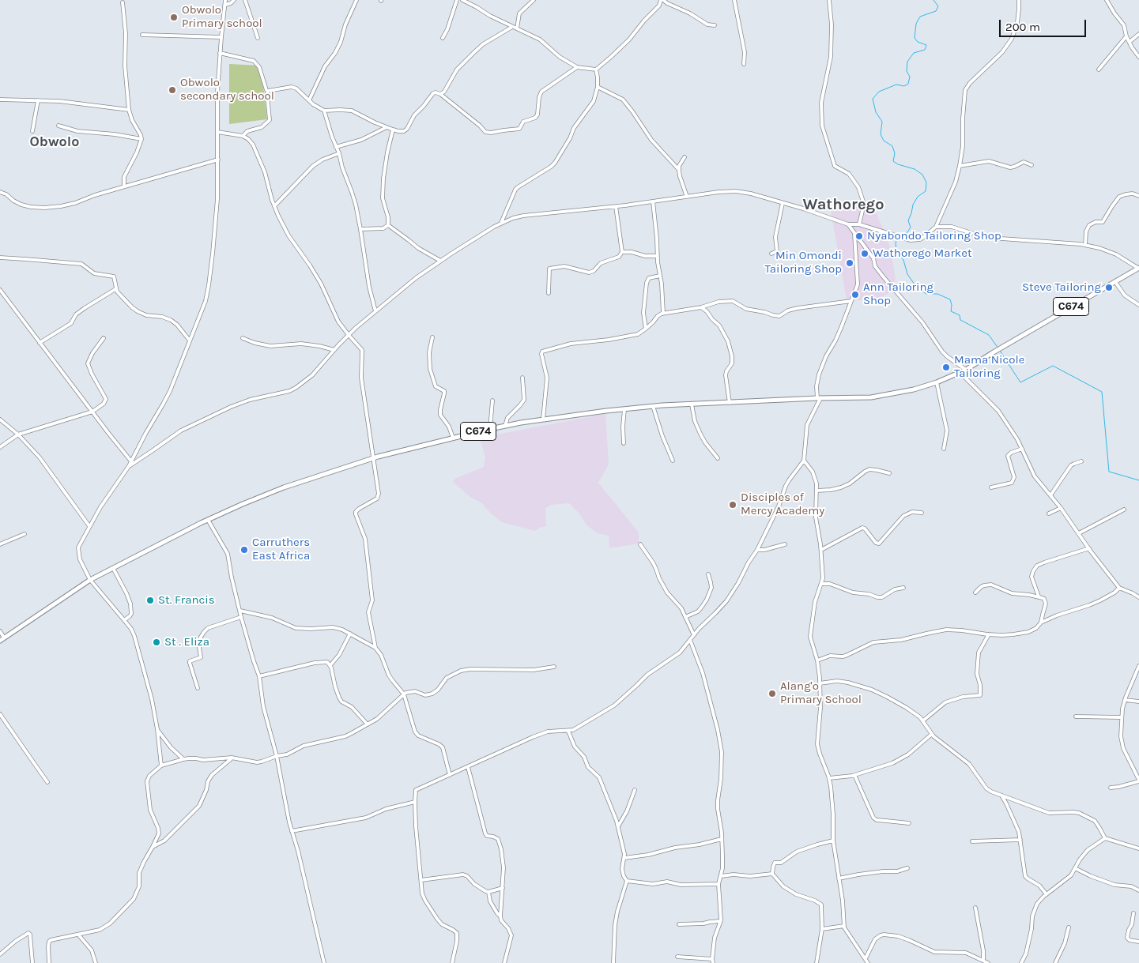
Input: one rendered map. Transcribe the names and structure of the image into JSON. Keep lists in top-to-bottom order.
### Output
{
  "streets": {
    "main road": ["C674"]
  },
  "districts": ["Obwolo", "Wathorego"],
  "places": [
    "Obwolo Primary school",
    "Obwolo secondary school",
    "Nyabondo Tailoring Shop",
    "Wathorego Market",
    "Min Omondi Tailoring Shop",
    "Steve Tailoring",
    "Ann Tailoring Shop",
    "Mama Nicole Tailoring",
    "Disciples of Mercy Academy",
    "Carruthers East Africa",
    "St. Francis",
    "St . Eliza",
    "Alang'o Primary School"
  ],
  "scale_bar": "200 m"
}
